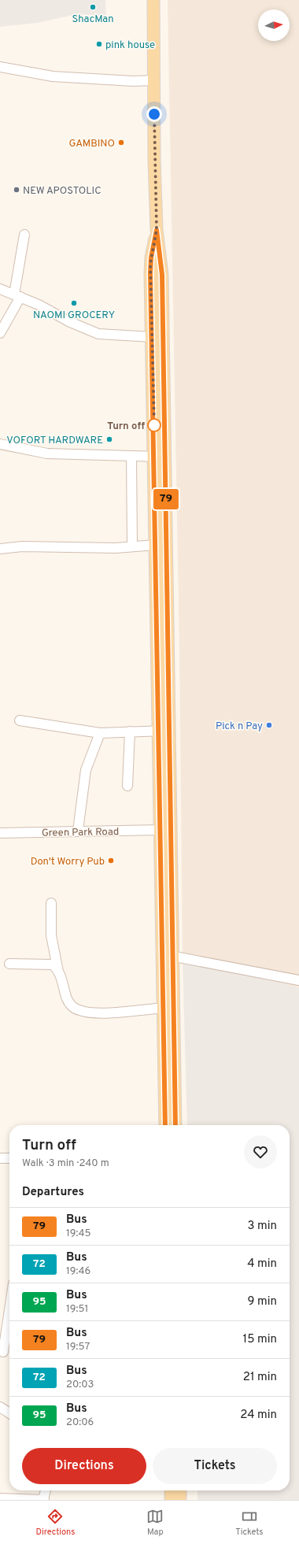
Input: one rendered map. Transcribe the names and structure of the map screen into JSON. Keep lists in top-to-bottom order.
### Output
{
  "streets": {
    "street": ["Green Park Road"]
  },
  "places": [
    "ShacMan",
    "pink house",
    "GAMBINO",
    "NEW APOSTOLIC",
    "NAOMI GROCERY",
    "Turn off",
    "VOFORT HARDWARE",
    "Pick n Pay",
    "Don't Worry Pub"
  ],
  "lines": ["bus line 79"],
  "north": "right",
  "page": {
    "on_map": "79",
    "heading": [
      ["Turn off", "Walk · 3 min · 240 m"],
      "Departures"
    ],
    "list": [
      {
        "mark": "79",
        "name": "Bus",
        "note": "19:45",
        "value": "3 min"
      },
      {
        "mark": "72",
        "name": "Bus",
        "note": "19:46",
        "value": "4 min"
      },
      {
        "mark": "95",
        "name": "Bus",
        "note": "19:51",
        "value": "9 min"
      },
      {
        "mark": "79",
        "name": "Bus",
        "note": "19:57",
        "value": "15 min"
      },
      {
        "mark": "72",
        "name": "Bus",
        "note": "20:03",
        "value": "21 min"
      },
      {
        "mark": "95",
        "name": "Bus",
        "note": "20:06",
        "value": "24 min"
      }
    ],
    "buttons": ["Directions", "Tickets"],
    "tabs": ["Directions", "Map", "Tickets"]
  }
}
